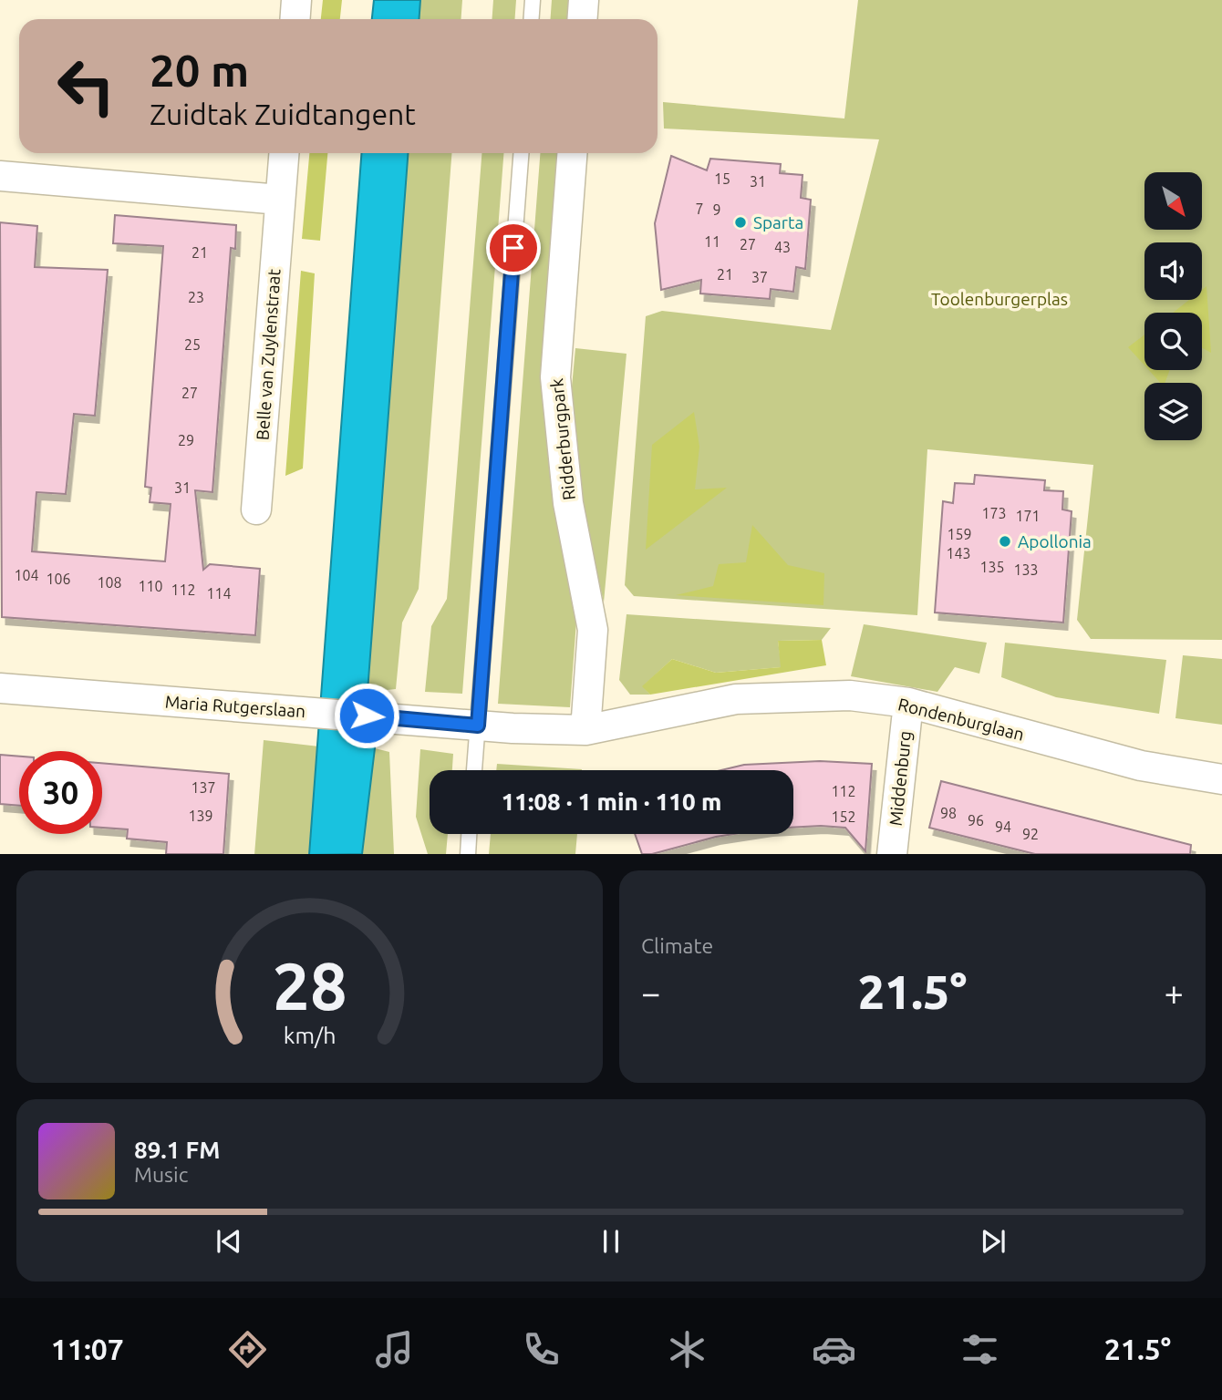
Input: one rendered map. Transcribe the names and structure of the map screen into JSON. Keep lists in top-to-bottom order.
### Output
{
  "streets": {
    "street": [
      "Belle van Zuylenstraat",
      "Ridderburgpark",
      "Maria Rutgerslaan",
      "Rondenburglaan",
      "Middenburg"
    ]
  },
  "crossings": [
    ["Ridderburgpark", "Maria Rutgerslaan"],
    ["Ridderburgpark", "Rondenburglaan"],
    ["Maria Rutgerslaan", "Rondenburglaan"],
    ["Rondenburglaan", "Middenburg"]
  ],
  "parks": ["Toolenburgerplas"],
  "places": ["Sparta", "Apollonia"],
  "house_numbers": [
    "15",
    "31",
    "7",
    "9",
    "11",
    "27",
    "43",
    "21",
    "21",
    "37",
    "23",
    "25",
    "27",
    "29",
    "31",
    "173",
    "171",
    "159",
    "143",
    "135",
    "133",
    "104",
    "106",
    "108",
    "110",
    "112",
    "114",
    "137",
    "112",
    "98",
    "139",
    "152",
    "96",
    "94",
    "92"
  ],
  "north": "bottom right",
  "page": {
    "turn": ["20 m", "Zuidtak Zuidtangent"],
    "limit": "30",
    "trip": "11:08 · 1 min · 110 m",
    "tile": "Climate",
    "heat": ["−", "21.5°", "+"],
    "song": ["89.1 FM", "Music"],
    "tabs": ["11:07", "21.5°"],
    "gauge": ["28", "km/h"]
  }
}
